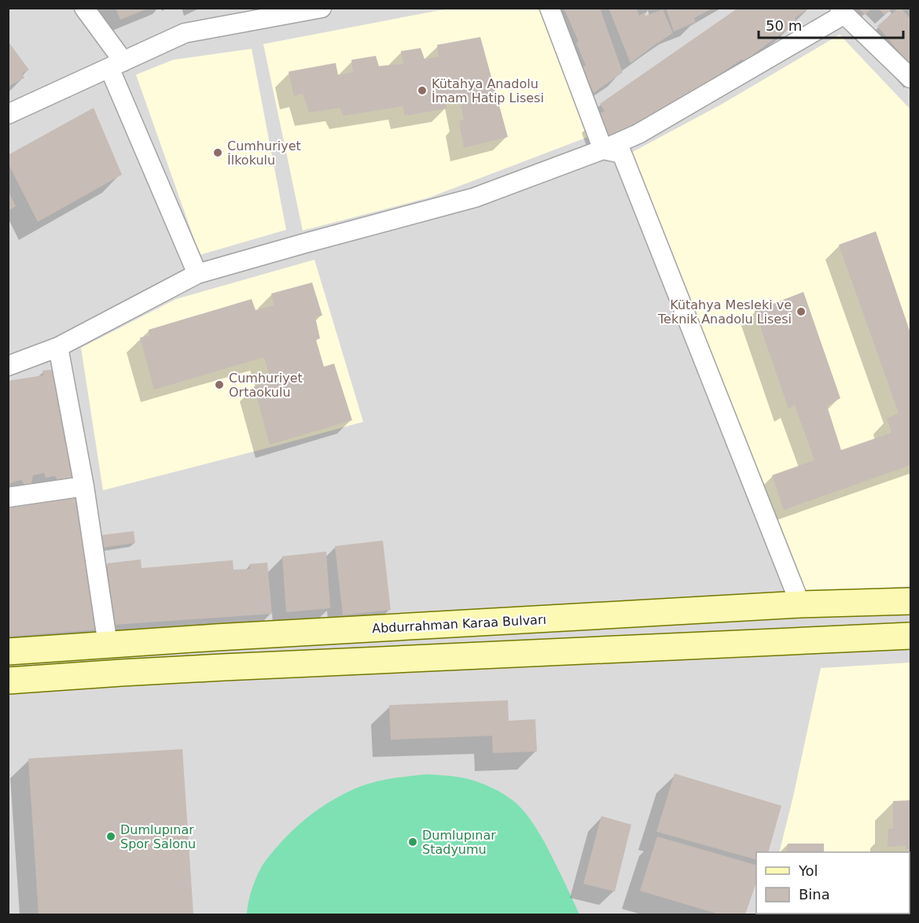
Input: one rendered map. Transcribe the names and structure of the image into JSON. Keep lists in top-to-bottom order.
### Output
{
  "streets": {
    "main road": ["Abdurrahman Karaa Bulvarı"]
  },
  "places": [
    "Kütahya Anadolu İmam Hatip Lisesi",
    "Cumhuriyet İlkokulu",
    "Kütahya Mesleki ve Teknik Anadolu Lisesi",
    "Cumhuriyet Ortaokulu",
    "Dumlupınar Spor Salonu",
    "Dumlupınar Stadyumu"
  ],
  "legend": ["Yol", "Bina"],
  "scale_bar": "50 m"
}
